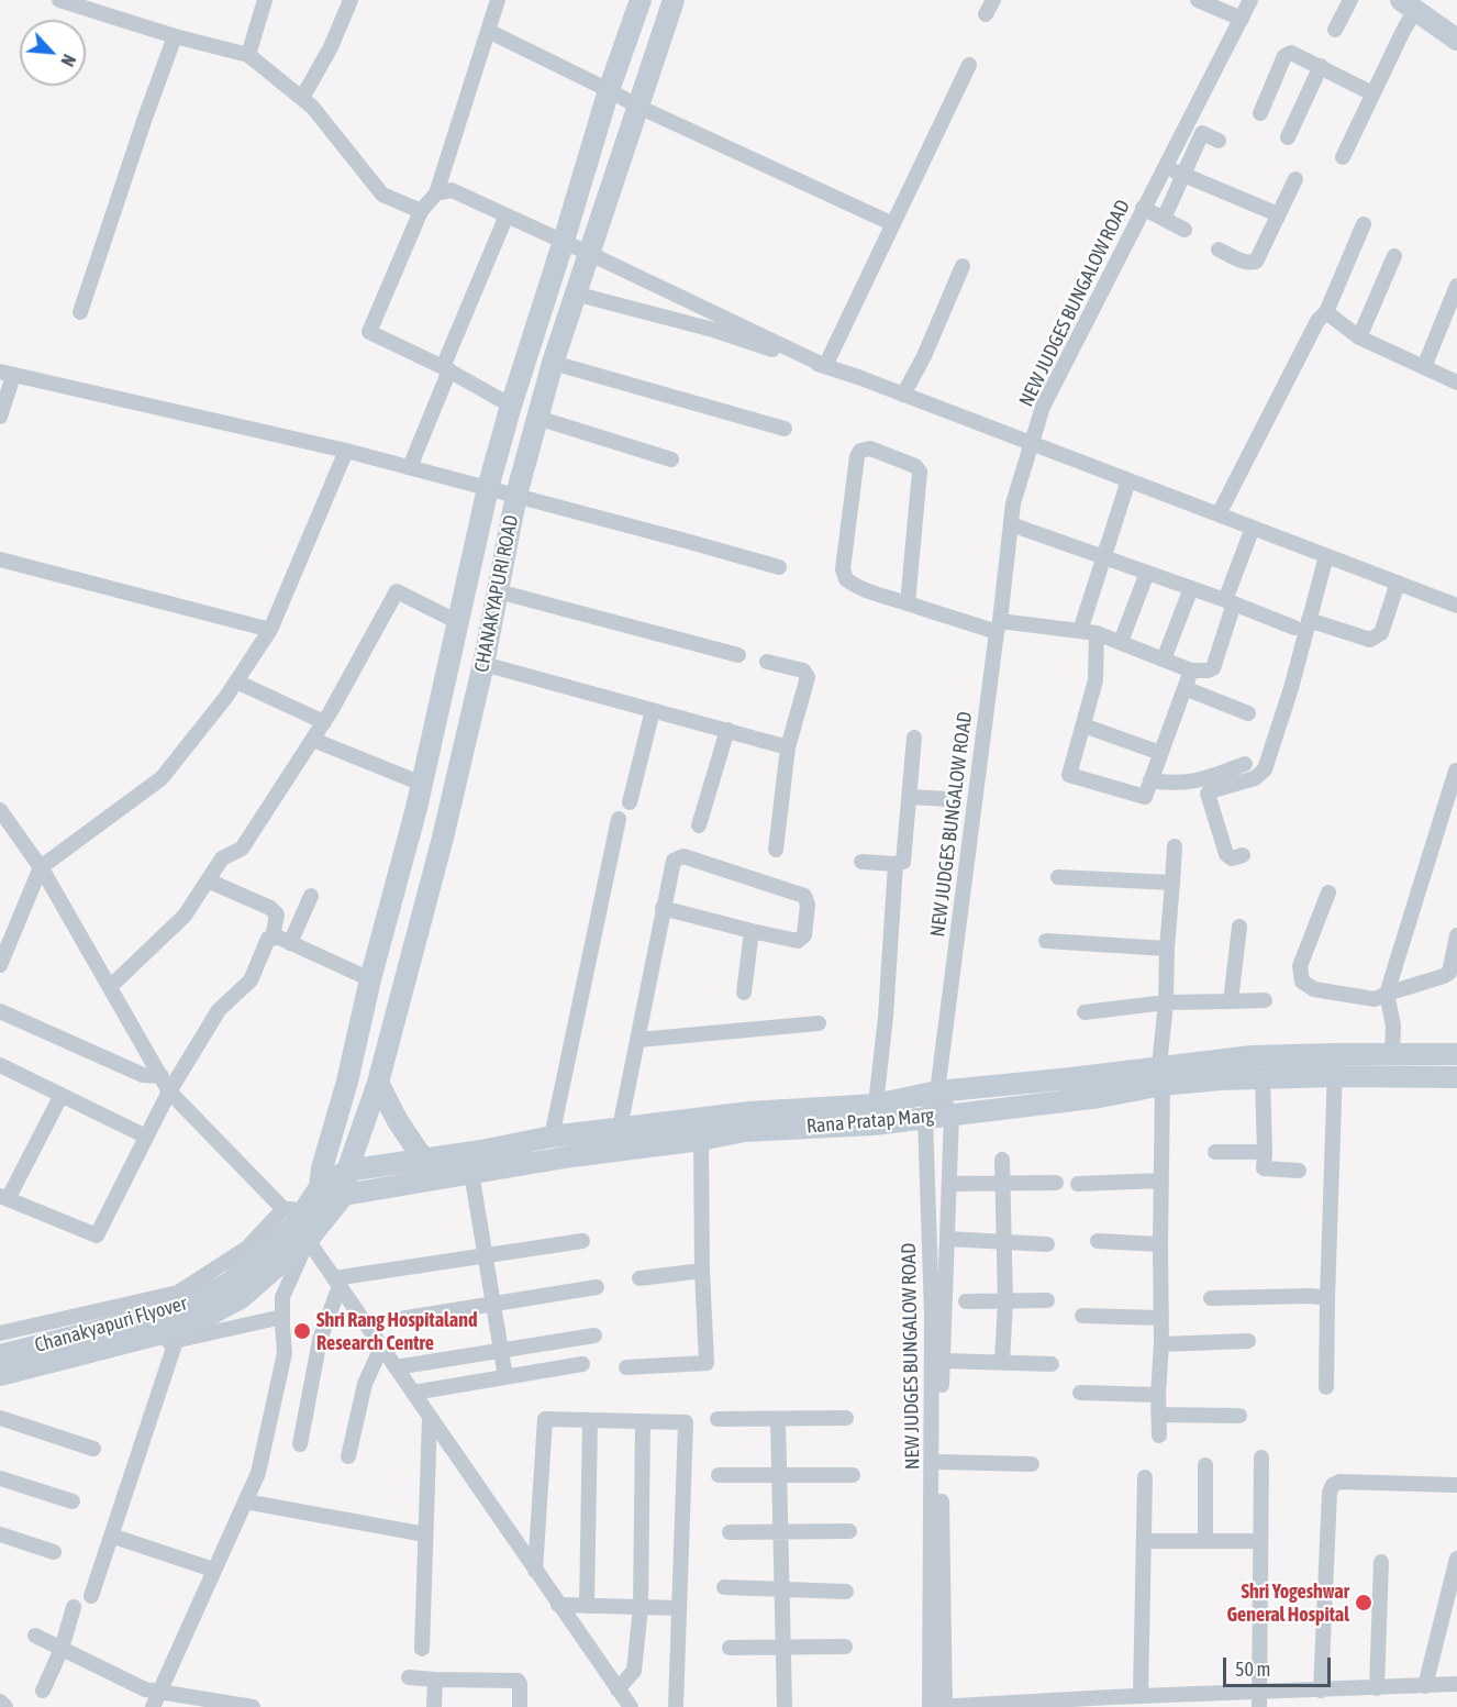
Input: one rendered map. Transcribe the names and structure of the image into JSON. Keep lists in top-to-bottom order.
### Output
{
  "streets": {
    "main road": ["CHANAKYAPURI ROAD", "Rana Pratap Marg", "Chanakyapuri Flyover"],
    "street": ["NEW JUDGES BUNGALOW ROAD"]
  },
  "crossings": [
    ["NEW JUDGES BUNGALOW ROAD", "Rana Pratap Marg"],
    ["CHANAKYAPURI ROAD", "Rana Pratap Marg"],
    ["Rana Pratap Marg", "Chanakyapuri Flyover"]
  ],
  "places": ["Shri Rang Hospitaland Research Centre", "Shri Yogeshwar General Hospital"],
  "scale_bar": "50 m",
  "north": "bottom right"
}
